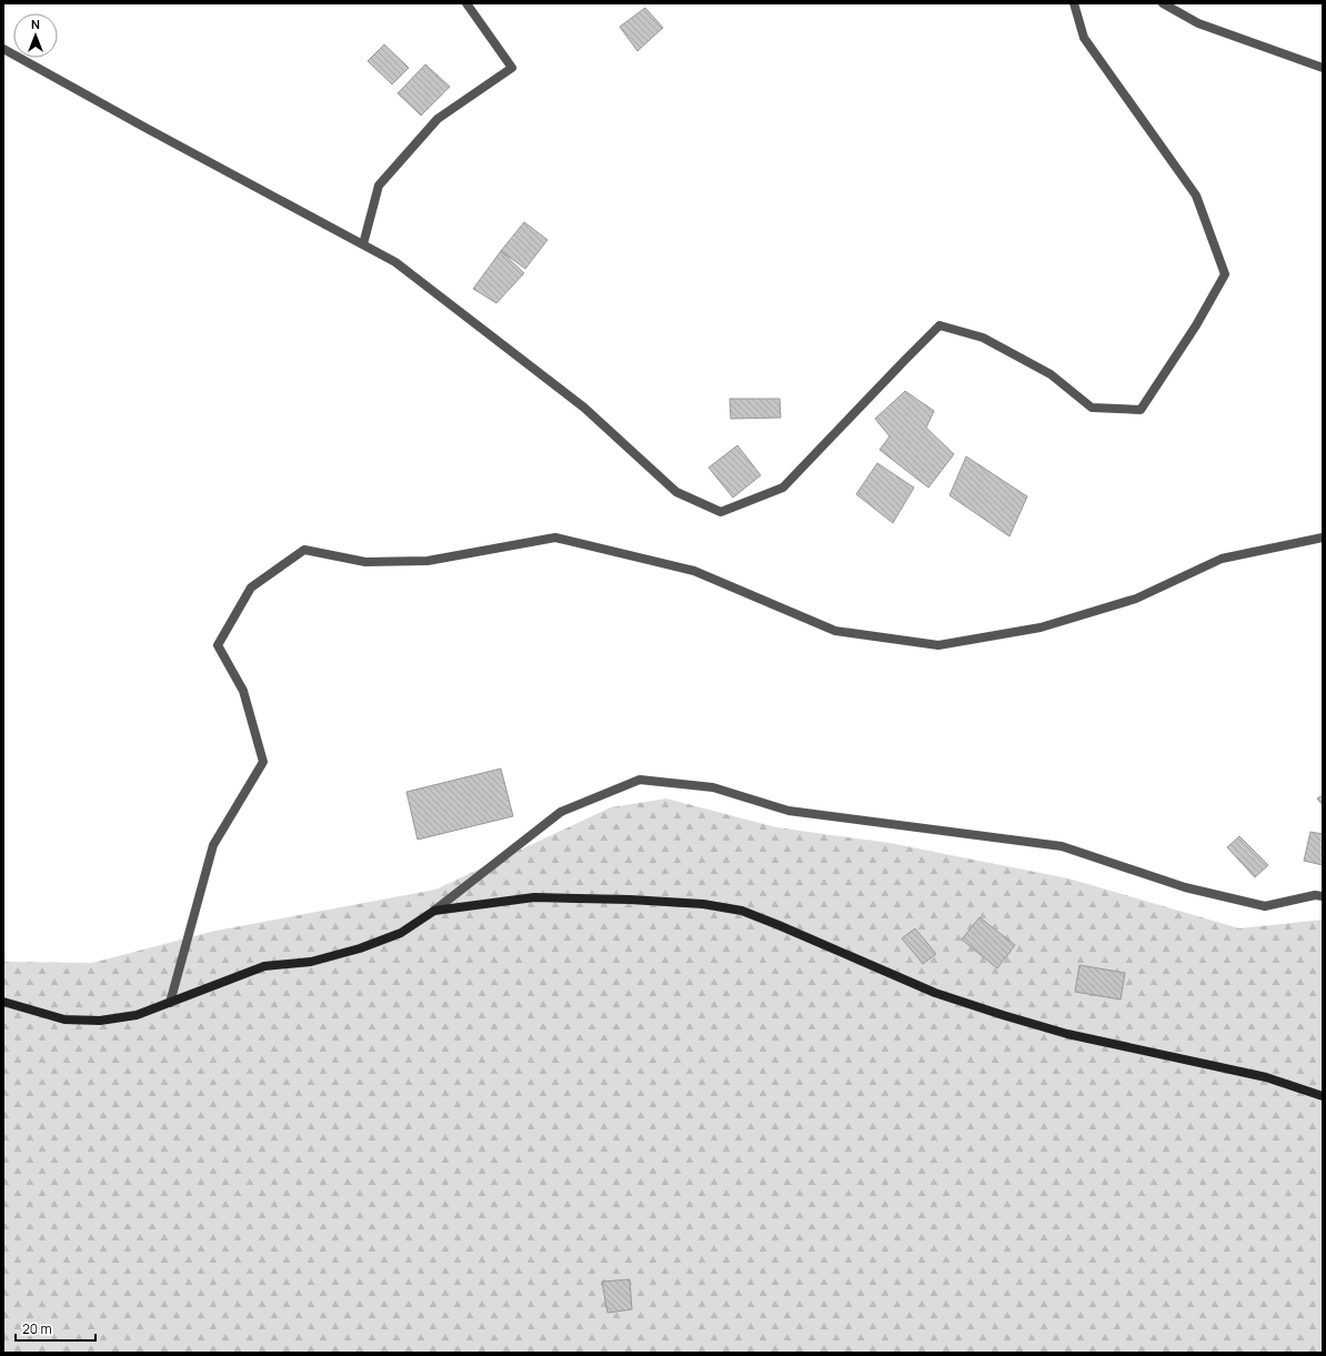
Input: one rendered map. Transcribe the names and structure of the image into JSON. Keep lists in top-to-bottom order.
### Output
{
  "scale_bar": "20 m",
  "north": "top"
}
